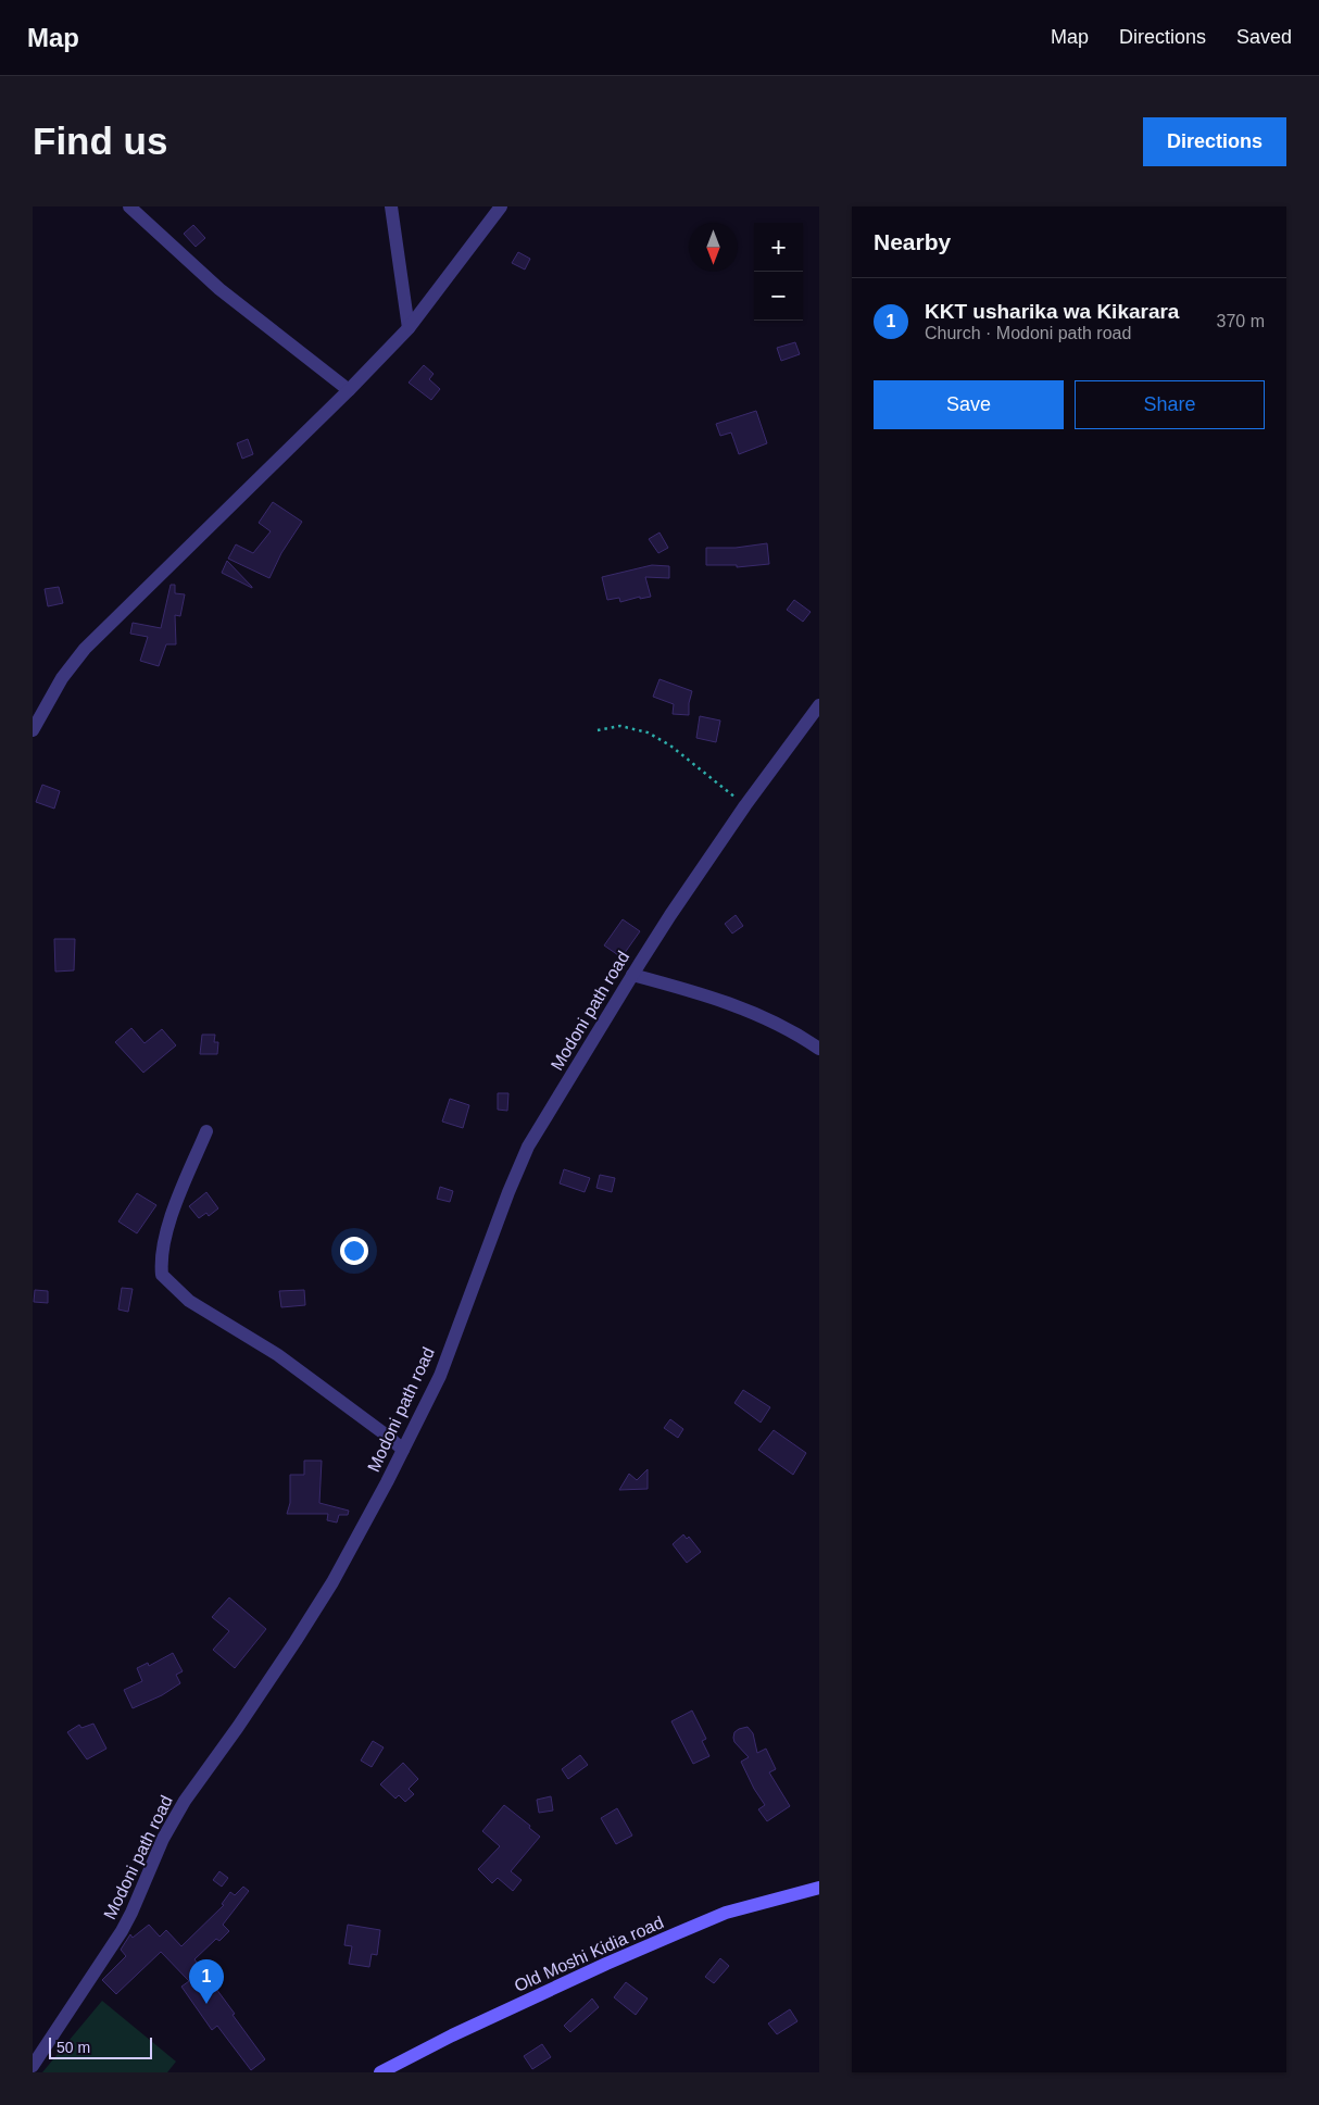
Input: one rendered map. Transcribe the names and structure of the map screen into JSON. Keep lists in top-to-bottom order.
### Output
{
  "streets": {
    "street": ["Modoni path road", "Old Moshi Kidia road"]
  },
  "scale_bar": "50 m",
  "north": "bottom",
  "page": {
    "header": "Map",
    "nav": ["Map", "Directions", "Saved"],
    "buttons": [
      "Directions",
      ["Save", "Share"]
    ],
    "title": "Find us",
    "heading": "Nearby",
    "map_buttons": ["+", "−"],
    "list": [
      {
        "mark": "1",
        "name": "KKT usharika wa Kikarara",
        "note": "Church · Modoni path road",
        "value": "370 m"
      }
    ],
    "pins": "1",
    "scale": "50 m"
  }
}
